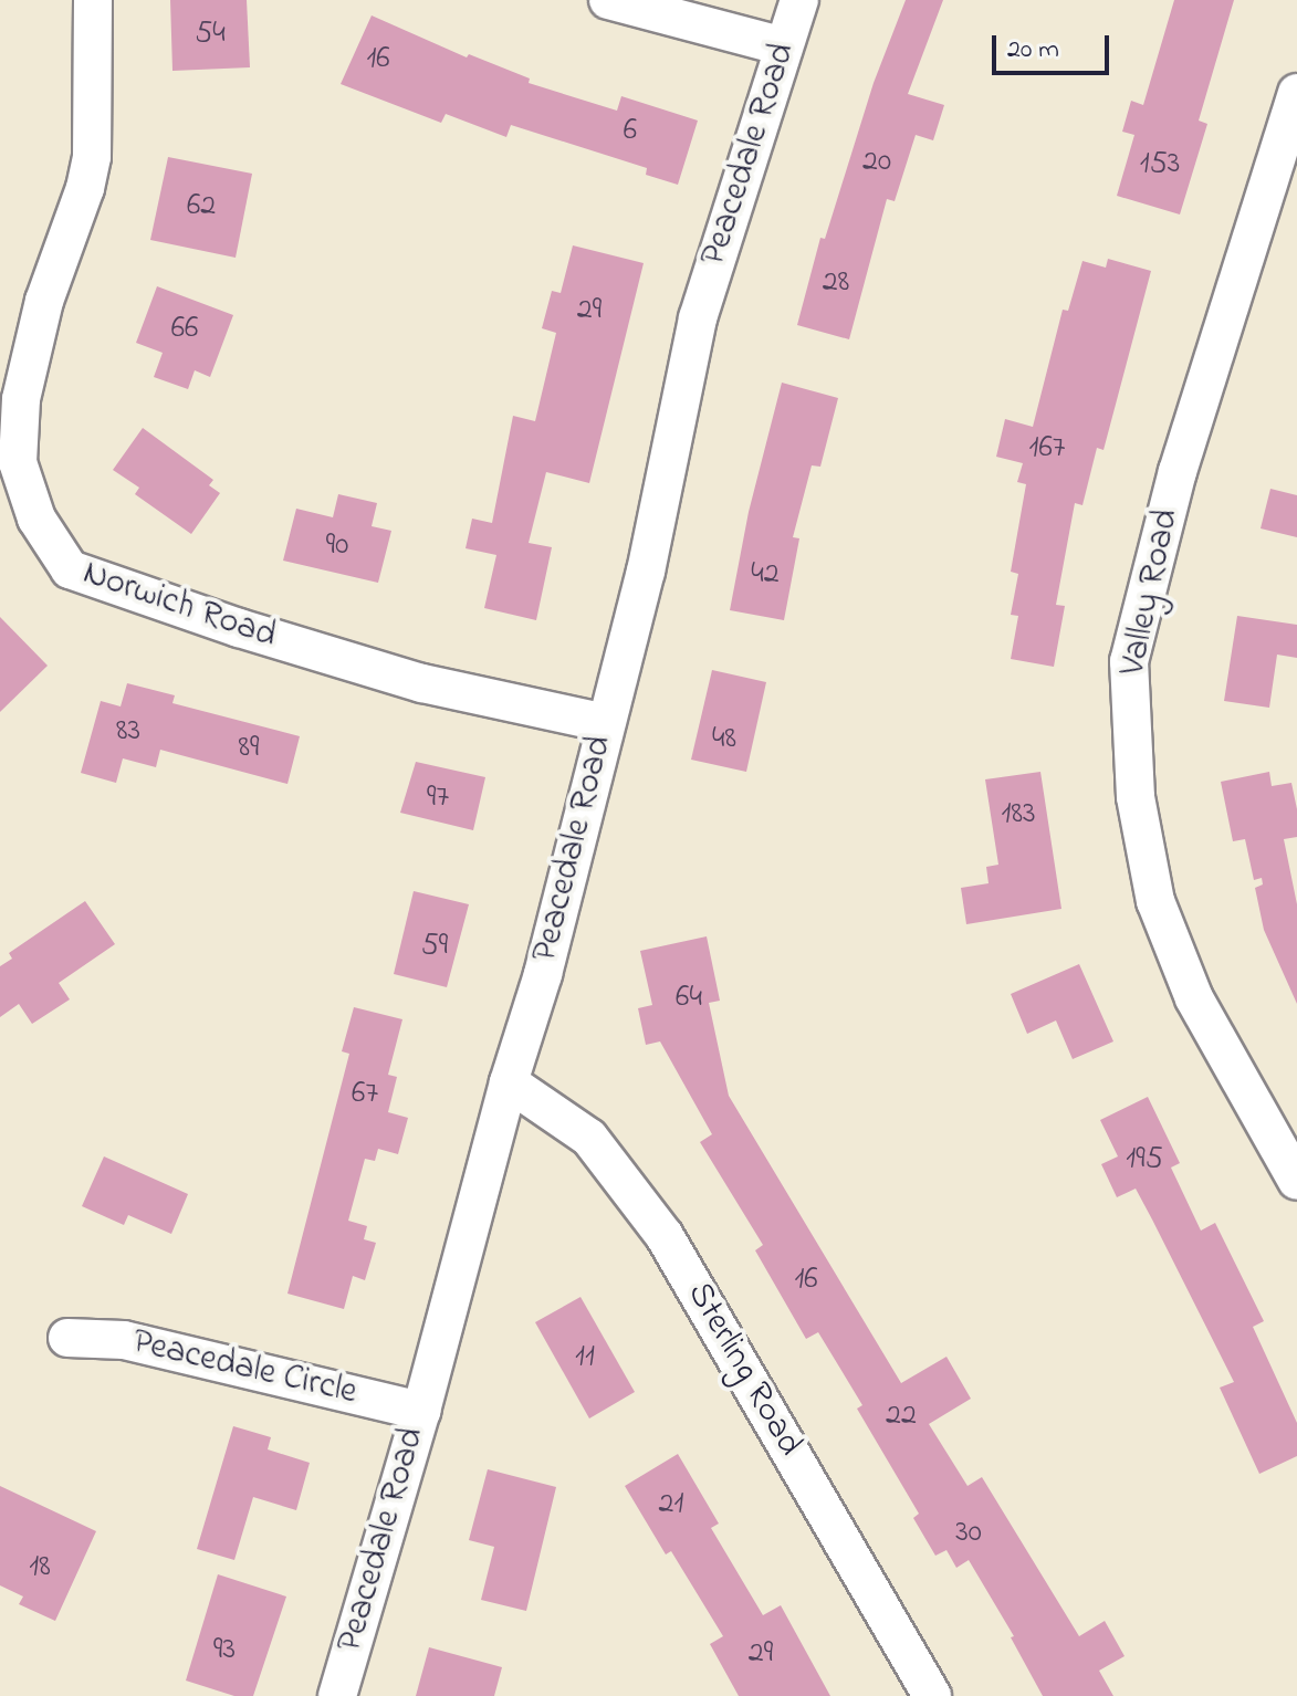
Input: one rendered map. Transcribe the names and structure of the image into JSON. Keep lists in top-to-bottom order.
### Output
{
  "streets": {
    "street": [
      "Peacedale Road",
      "Valley Road",
      "Norwich Road",
      "Peacedale Circle",
      "Sterling Road"
    ]
  },
  "crossings": [
    ["Peacedale Road", "Norwich Road"],
    ["Peacedale Road", "Peacedale Circle"],
    ["Peacedale Road", "Sterling Road"]
  ],
  "house_numbers": [
    "54",
    "16",
    "6",
    "20",
    "153",
    "62",
    "28",
    "29",
    "66",
    "167",
    "90",
    "42",
    "83",
    "48",
    "89",
    "97",
    "183",
    "59",
    "64",
    "67",
    "195",
    "16",
    "11",
    "22",
    "21",
    "30",
    "18",
    "93",
    "29"
  ],
  "scale_bar": "20 m"
}
